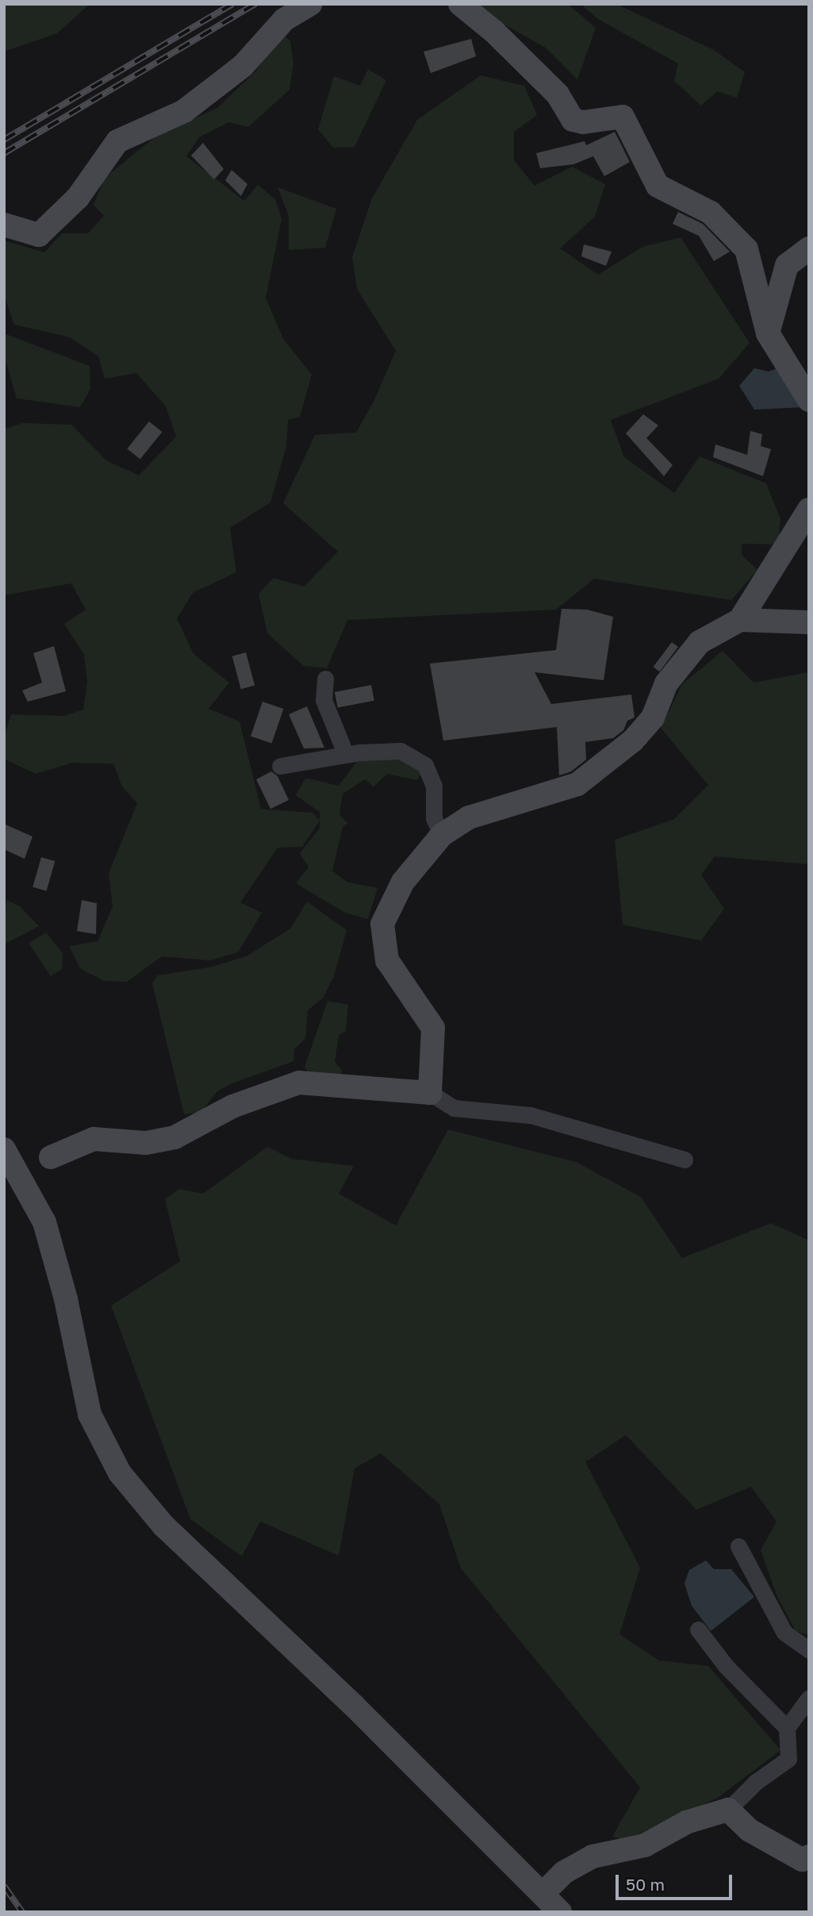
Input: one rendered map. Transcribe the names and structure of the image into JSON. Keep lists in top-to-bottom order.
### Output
{
  "scale_bar": "50 m"
}
